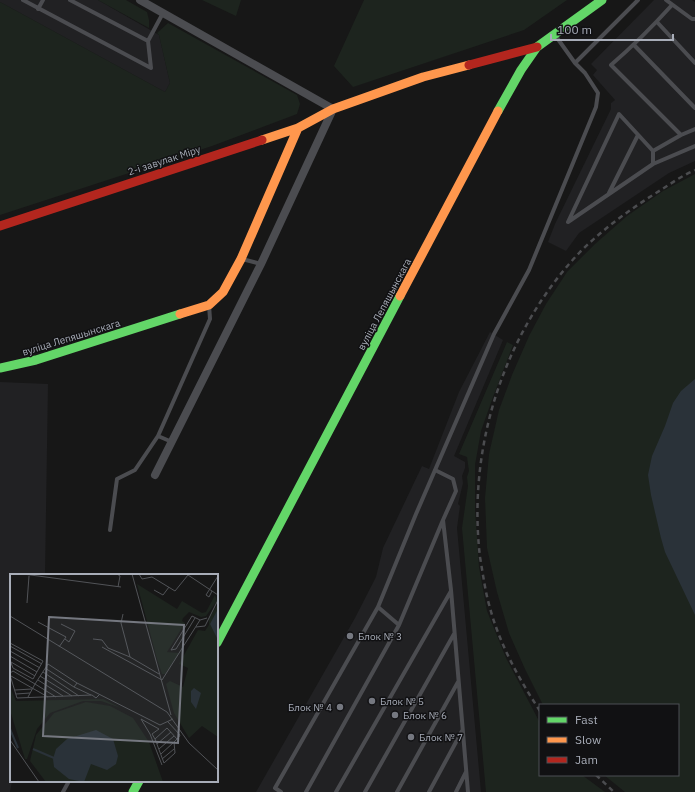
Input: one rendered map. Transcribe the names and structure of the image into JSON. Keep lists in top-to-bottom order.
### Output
{
  "streets": {
    "street": ["2-і завулак Міру", "вуліца Лепяшынскага"]
  },
  "crossings": [
    ["2-і завулак Міру", "вуліца Лепяшынскага"]
  ],
  "places": [
    "Блок № 3",
    "Блок № 5",
    "Блок № 4",
    "Блок № 6",
    "Блок № 7"
  ],
  "legend": ["Fast", "Slow", "Jam"],
  "scale_bar": "100 m"
}
